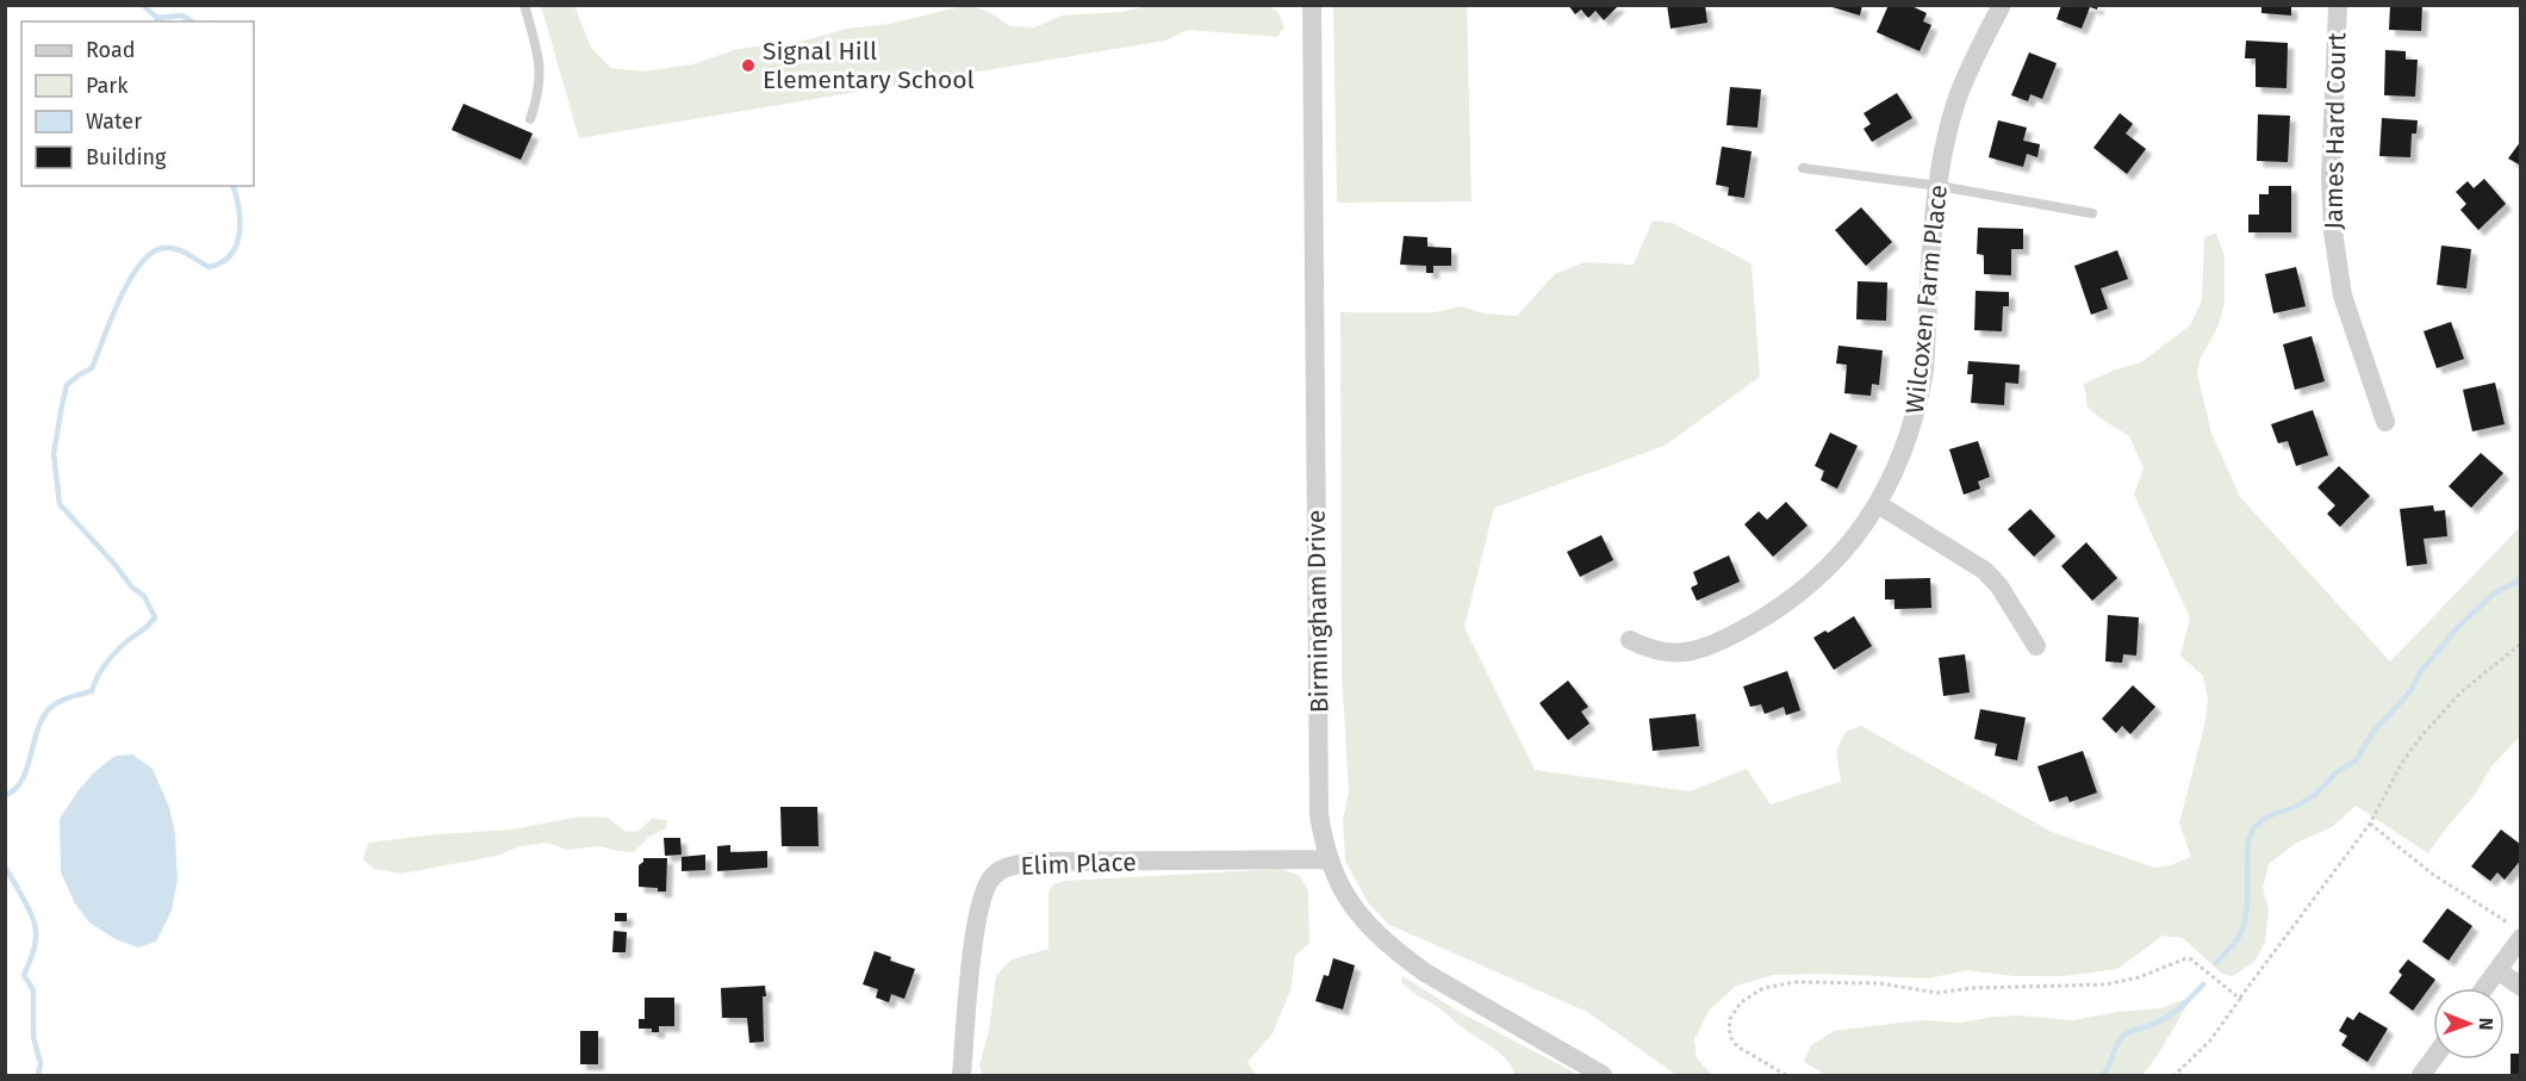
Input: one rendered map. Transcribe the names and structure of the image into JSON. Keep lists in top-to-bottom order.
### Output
{
  "streets": {
    "street": [
      "James Hard Court",
      "Wilcoxen Farm Place",
      "Birmingham Drive",
      "Elim Place"
    ]
  },
  "crossings": [
    ["Birmingham Drive", "Elim Place"]
  ],
  "places": ["Signal Hill Elementary School"],
  "legend": [
    "Road",
    "Park",
    "Water",
    "Building"
  ],
  "north": "right"
}
